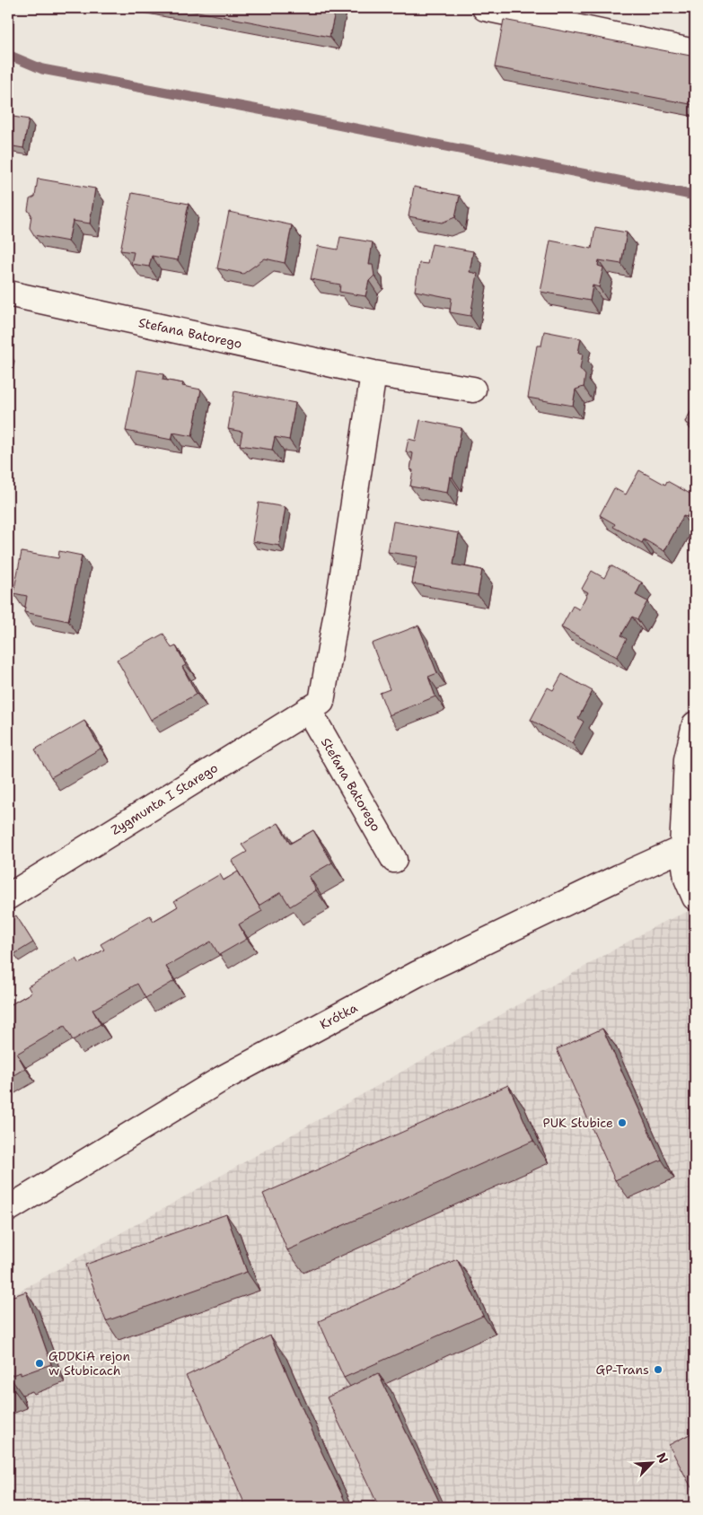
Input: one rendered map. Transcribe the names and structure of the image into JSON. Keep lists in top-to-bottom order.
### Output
{
  "streets": {
    "street": ["Stefana Batorego", "Zygmunta I Starego", "Krótka"]
  },
  "crossings": [
    ["Stefana Batorego", "Zygmunta I Starego"]
  ],
  "places": ["PUK Słubice", "GDDKiA rejon w Słubicach", "GP-Trans"],
  "north": "top right"
}
